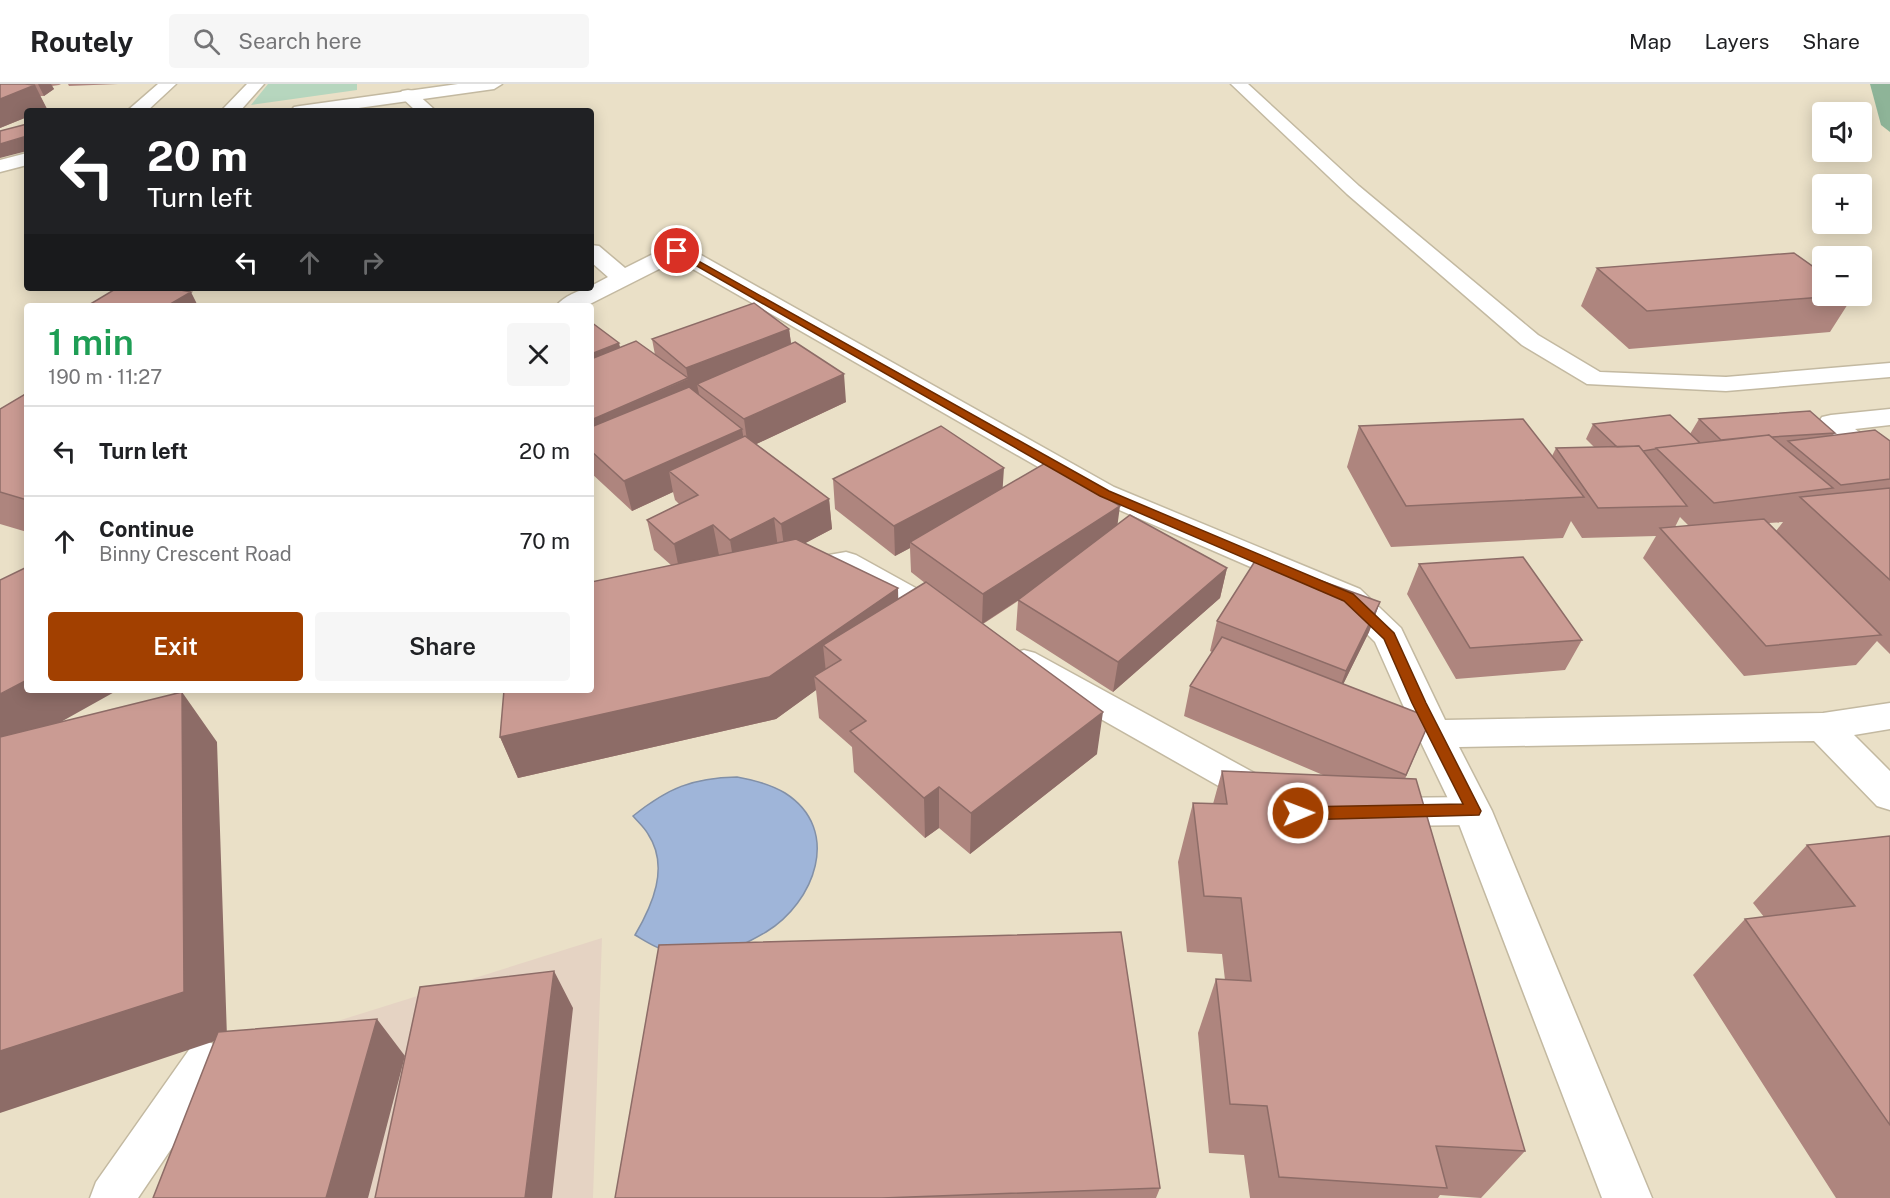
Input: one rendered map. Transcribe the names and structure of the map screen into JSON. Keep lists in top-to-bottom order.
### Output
{
  "page": {
    "header": "Routely",
    "search": "Search here",
    "nav": ["Map", "Layers", "Share"],
    "map_buttons": ["+", "−"],
    "turn": ["20 m", "Turn left"],
    "heading": ["1 min", "190 m · 11:27"],
    "list": [
      {
        "name": "Turn left",
        "value": "20 m"
      },
      {
        "name": "Continue",
        "note": "Binny Crescent Road",
        "value": "70 m"
      }
    ],
    "buttons": ["Exit", "Share"]
  }
}
